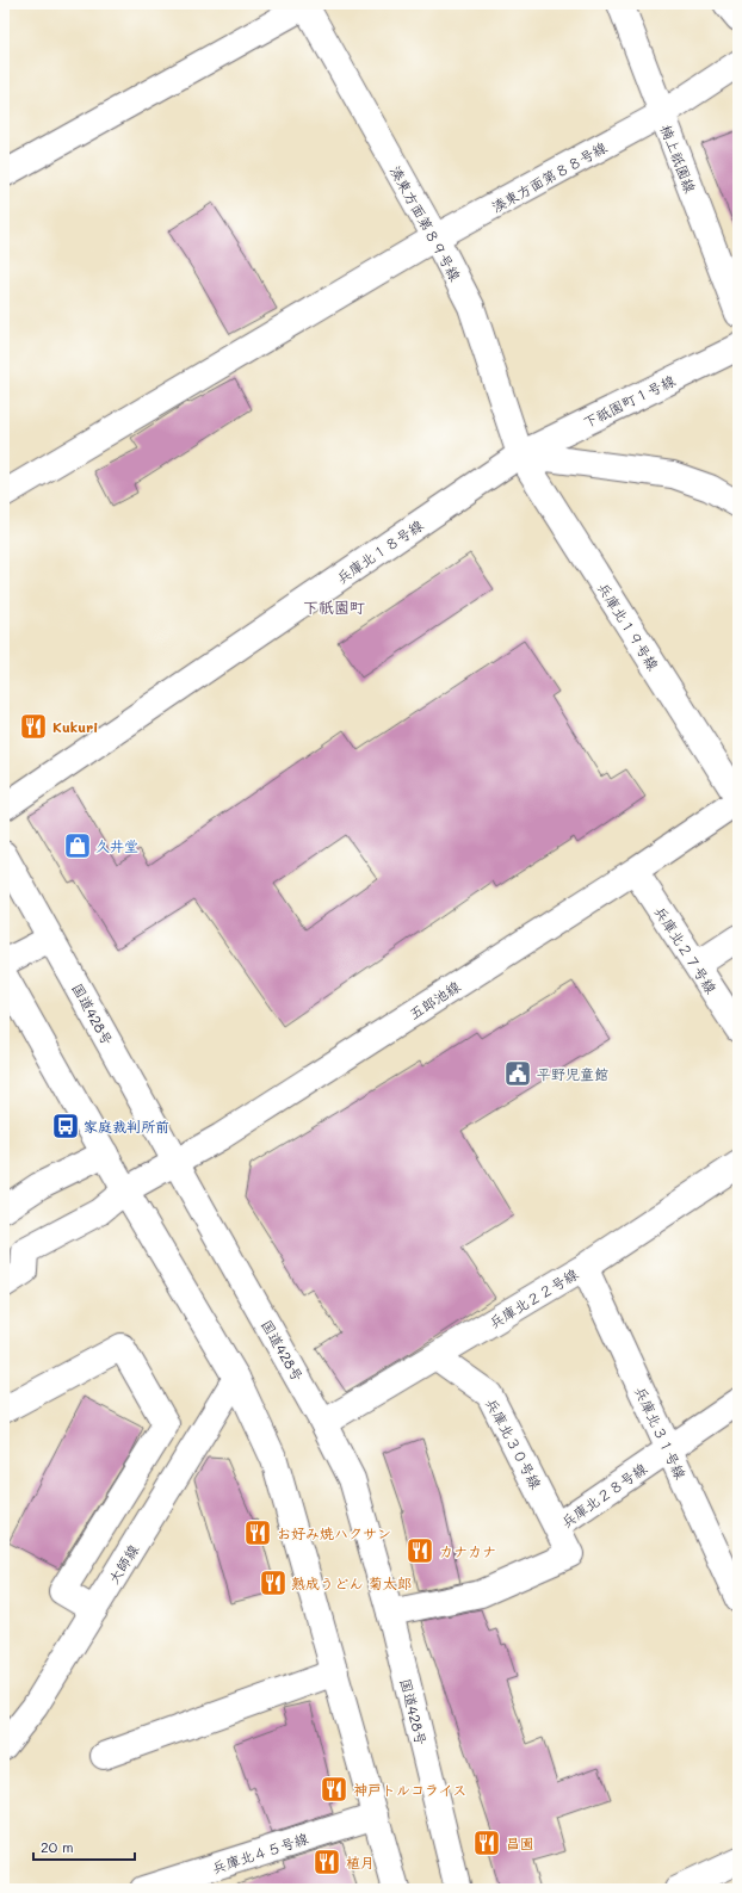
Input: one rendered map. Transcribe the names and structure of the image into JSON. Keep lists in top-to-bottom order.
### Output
{
  "streets": {
    "main road": [
      "楠上祇園線",
      "湊東方面第８８号線",
      "湊東方面第８９号線",
      "下祇園町１号線",
      "兵庫北１８号線",
      "兵庫北１９号線",
      "兵庫北２７号線",
      "五郎池線",
      "国道428号",
      "兵庫北２２号線",
      "兵庫北３１号線",
      "兵庫北３０号線",
      "兵庫北２８号線",
      "大師線",
      "兵庫北４５号線"
    ]
  },
  "crossings": [
    ["楠上祇園線", "湊東方面第８８号線"],
    ["湊東方面第８８号線", "湊東方面第８９号線"],
    ["湊東方面第８９号線", "下祇園町１号線"],
    ["湊東方面第８９号線", "兵庫北１８号線"],
    ["湊東方面第８９号線", "兵庫北１９号線"],
    ["下祇園町１号線", "兵庫北１８号線"],
    ["下祇園町１号線", "兵庫北１９号線"],
    ["兵庫北１８号線", "兵庫北１９号線"],
    ["兵庫北１９号線", "五郎池線"],
    ["兵庫北２７号線", "五郎池線"],
    ["五郎池線", "国道428号"],
    ["国道428号", "兵庫北２２号線"],
    ["国道428号", "兵庫北２８号線"],
    ["兵庫北２２号線", "兵庫北３１号線"],
    ["兵庫北２２号線", "兵庫北３０号線"],
    ["兵庫北３１号線", "兵庫北２８号線"],
    ["兵庫北３０号線", "兵庫北２８号線"]
  ],
  "districts": ["下祇園町"],
  "places": {
    "restaurant": [
      "Kukuri",
      "お好み焼ハクサン",
      "カナカナ",
      "熟成うどん 菊太郎",
      "神戸トルコライス",
      "昌園",
      "植月"
    ],
    "shop": ["久井堂"],
    "public building": ["平野児童館"],
    "bus stop": ["家庭裁判所前"]
  },
  "scale_bar": "20 m"
}
